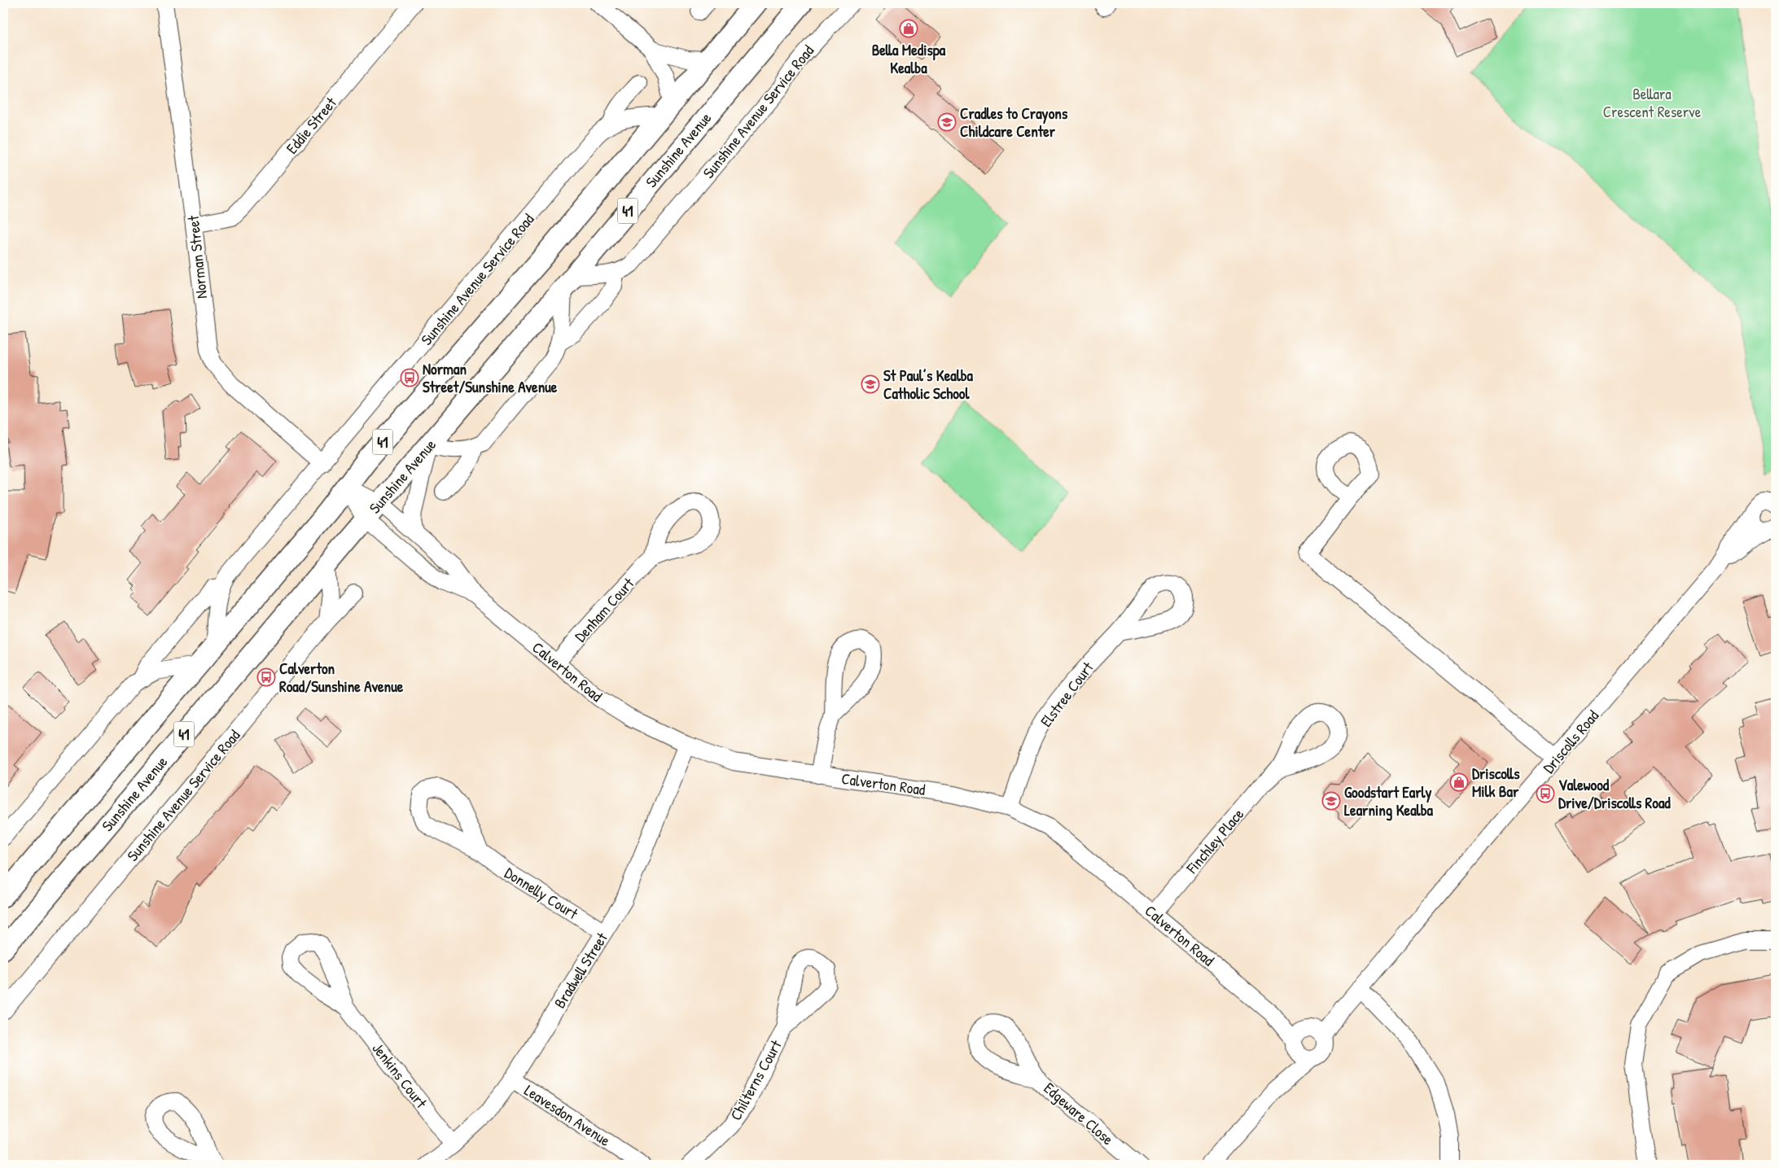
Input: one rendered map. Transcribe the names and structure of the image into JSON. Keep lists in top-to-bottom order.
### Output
{
  "streets": {
    "main road": ["Sunshine Avenue", "41"],
    "street": [
      "Sunshine Avenue Service Road",
      "Eddie Street",
      "Norman Street",
      "Denham Court",
      "Calverton Road",
      "Elstree Court",
      "Driscolls Road",
      "Finchley Place",
      "Donnelly Court",
      "Bradwell Street",
      "Jenkins Court",
      "Chilterns Court",
      "Edgeware Close",
      "Leavesdon Avenue"
    ]
  },
  "crossings": [
    ["Sunshine Avenue Service Road", "Sunshine Avenue"],
    ["Sunshine Avenue Service Road", "41"],
    ["Sunshine Avenue Service Road", "Norman Street"],
    ["Eddie Street", "Norman Street"],
    ["Sunshine Avenue", "Calverton Road"],
    ["41", "Calverton Road"],
    ["Denham Court", "Calverton Road"],
    ["Calverton Road", "Elstree Court"],
    ["Calverton Road", "Driscolls Road"],
    ["Calverton Road", "Finchley Place"],
    ["Calverton Road", "Bradwell Street"],
    ["Donnelly Court", "Bradwell Street"],
    ["Bradwell Street", "Jenkins Court"],
    ["Bradwell Street", "Leavesdon Avenue"]
  ],
  "parks": ["Bellara Crescent Reserve"],
  "places": {
    "shop": ["Bella Medispa Kealba", "Driscolls Milk Bar"],
    "school or university": ["Cradles to Crayons Childcare Center", "St Paul’s Kealba Catholic School", "Goodstart Early Learning Kealba"],
    "bus stop": ["Norman Street/Sunshine Avenue", "Calverton Road/Sunshine Avenue", "Valewood Drive/Driscolls Road"]
  }
}
